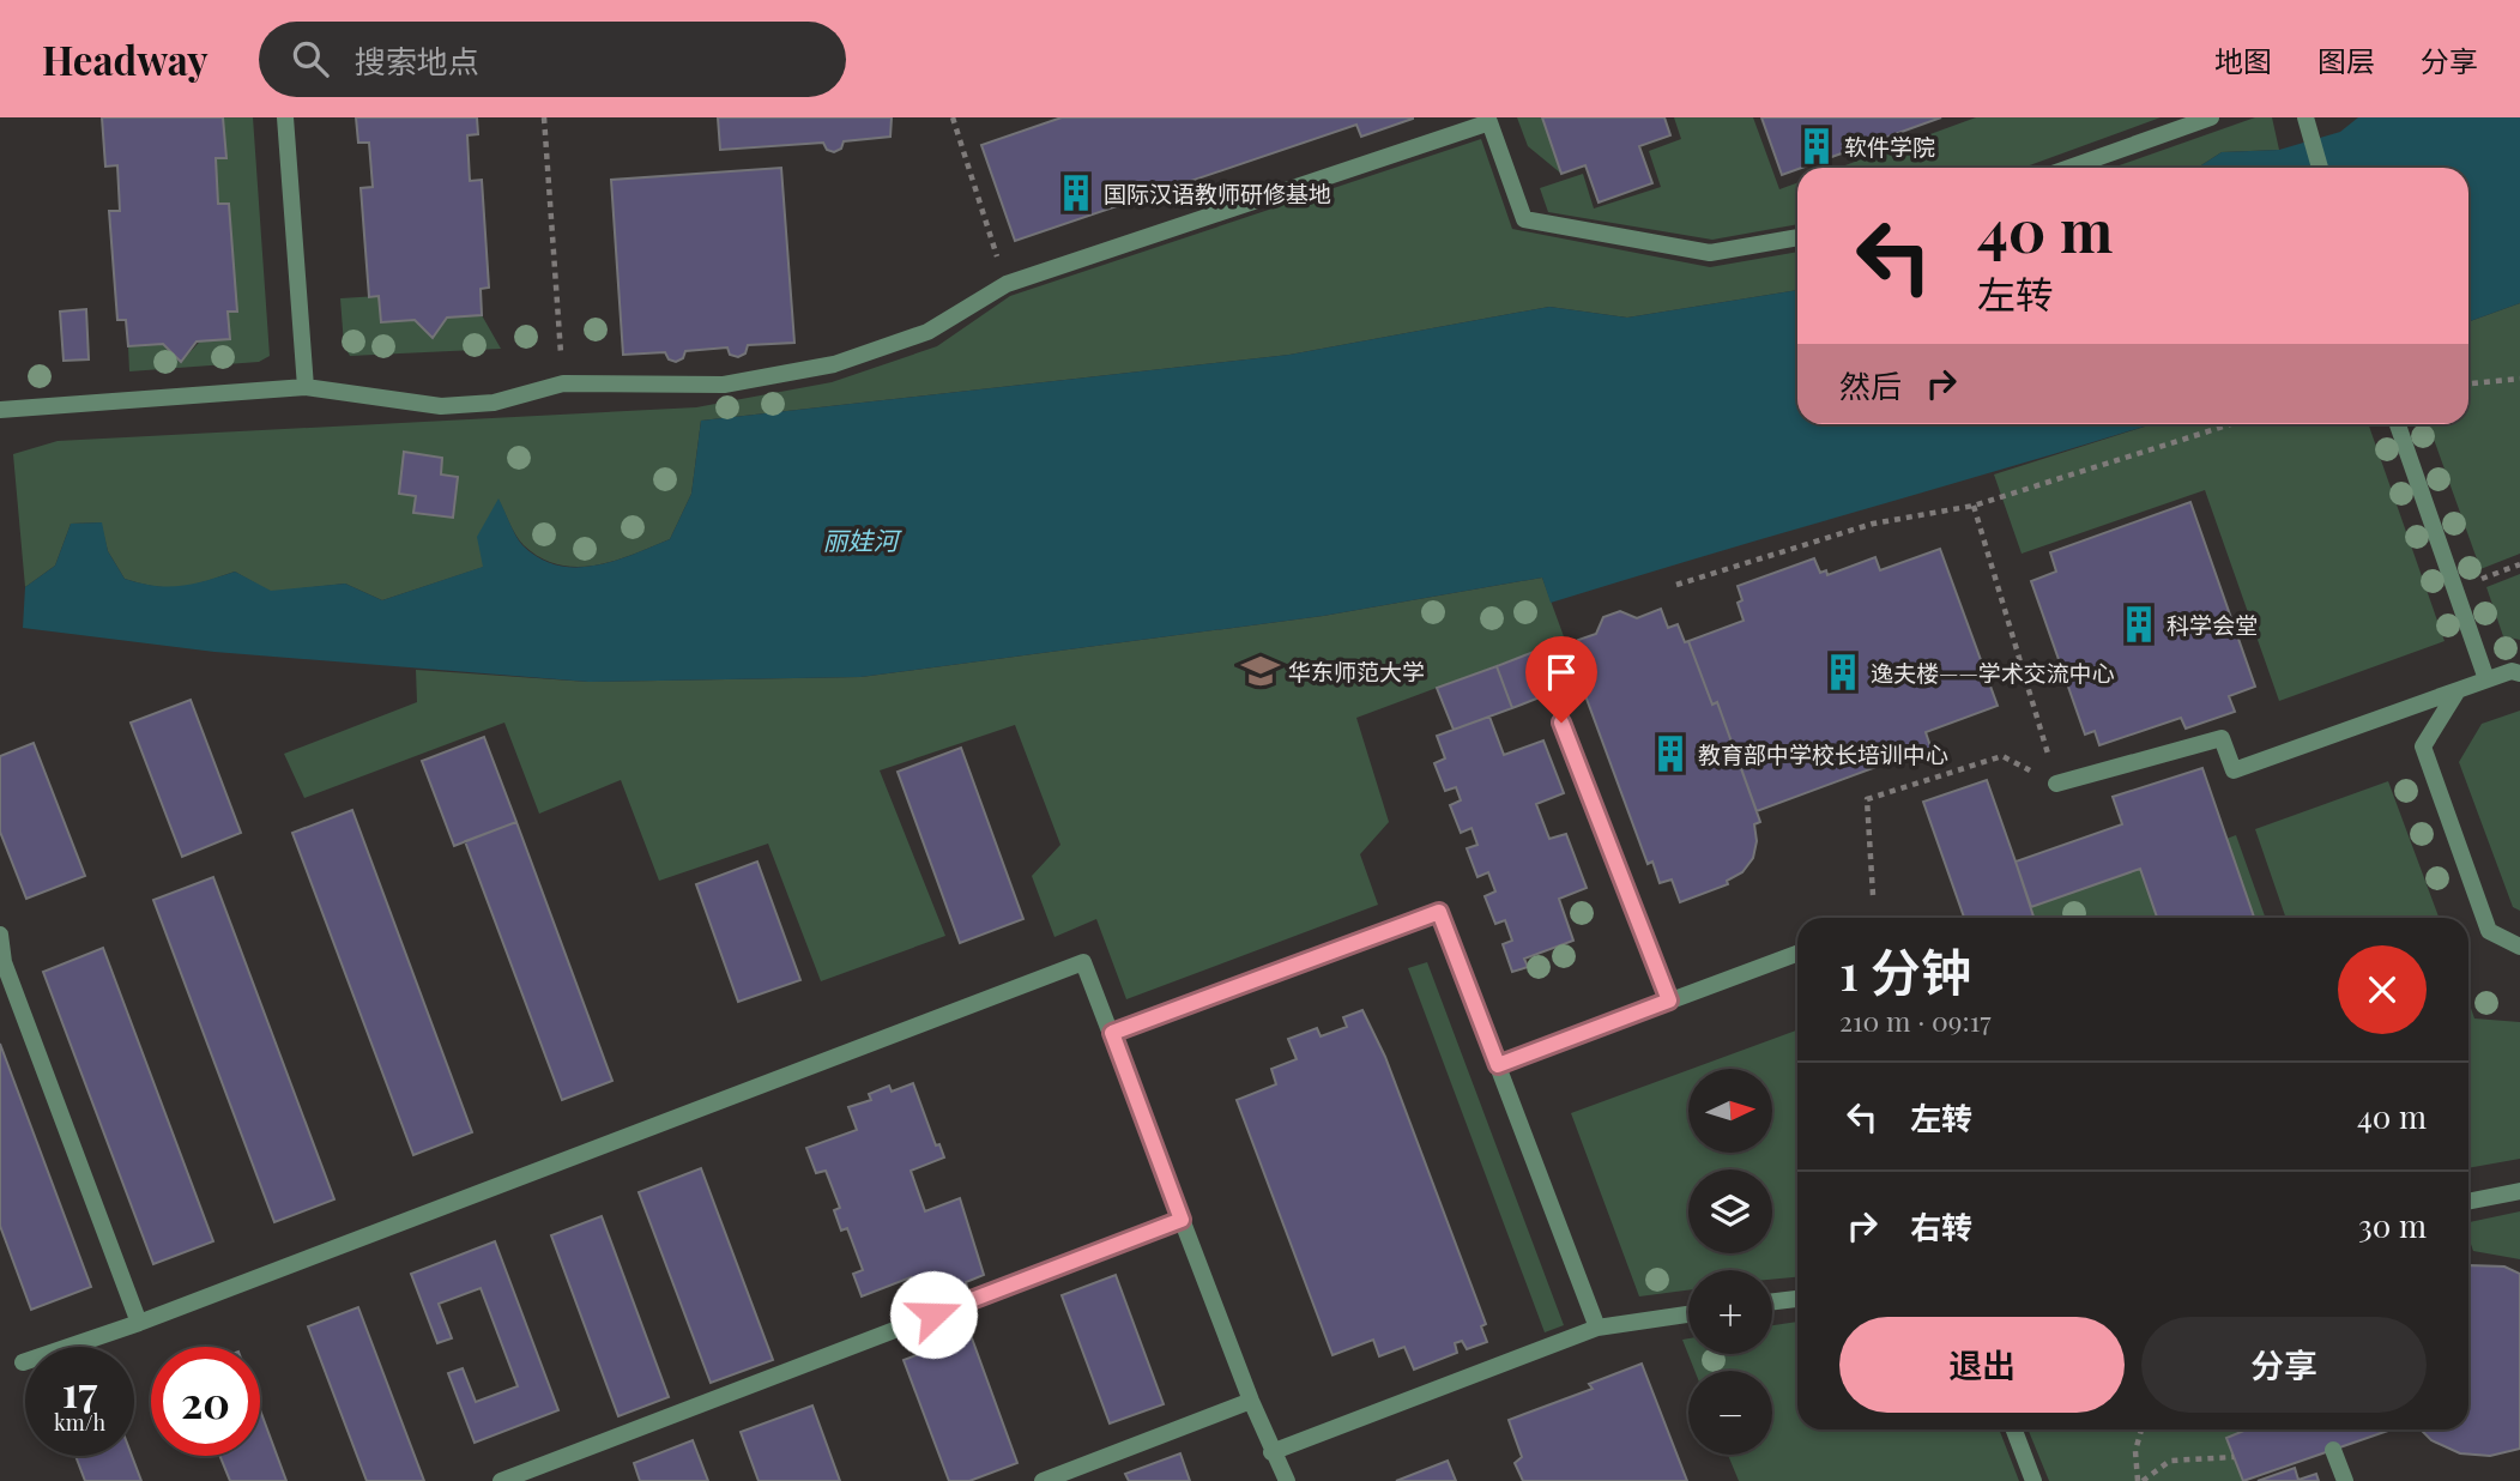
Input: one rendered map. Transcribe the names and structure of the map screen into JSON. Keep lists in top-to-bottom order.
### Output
{
  "water": ["丽娃河"],
  "places": {
    "building": [
      "软件学院",
      "国际汉语教师研修基地",
      "科学会堂",
      "逸夫楼——学术交流中心",
      "教育部中学校长培训中心"
    ],
    "school or university": ["华东师范大学"]
  },
  "north": "right",
  "page": {
    "header": "Headway",
    "search": "搜索地点",
    "nav": ["地图", "图层", "分享"],
    "turn": ["40 m", "左转"],
    "then": "然后",
    "heading": ["1 分钟", "210 m · 09:17"],
    "list": [
      {
        "name": "左转",
        "value": "40 m"
      },
      {
        "name": "右转",
        "value": "30 m"
      }
    ],
    "map_buttons": ["+", "−"],
    "buttons": ["退出", "分享"],
    "speed": "17 km/h",
    "limit": "20"
  }
}
